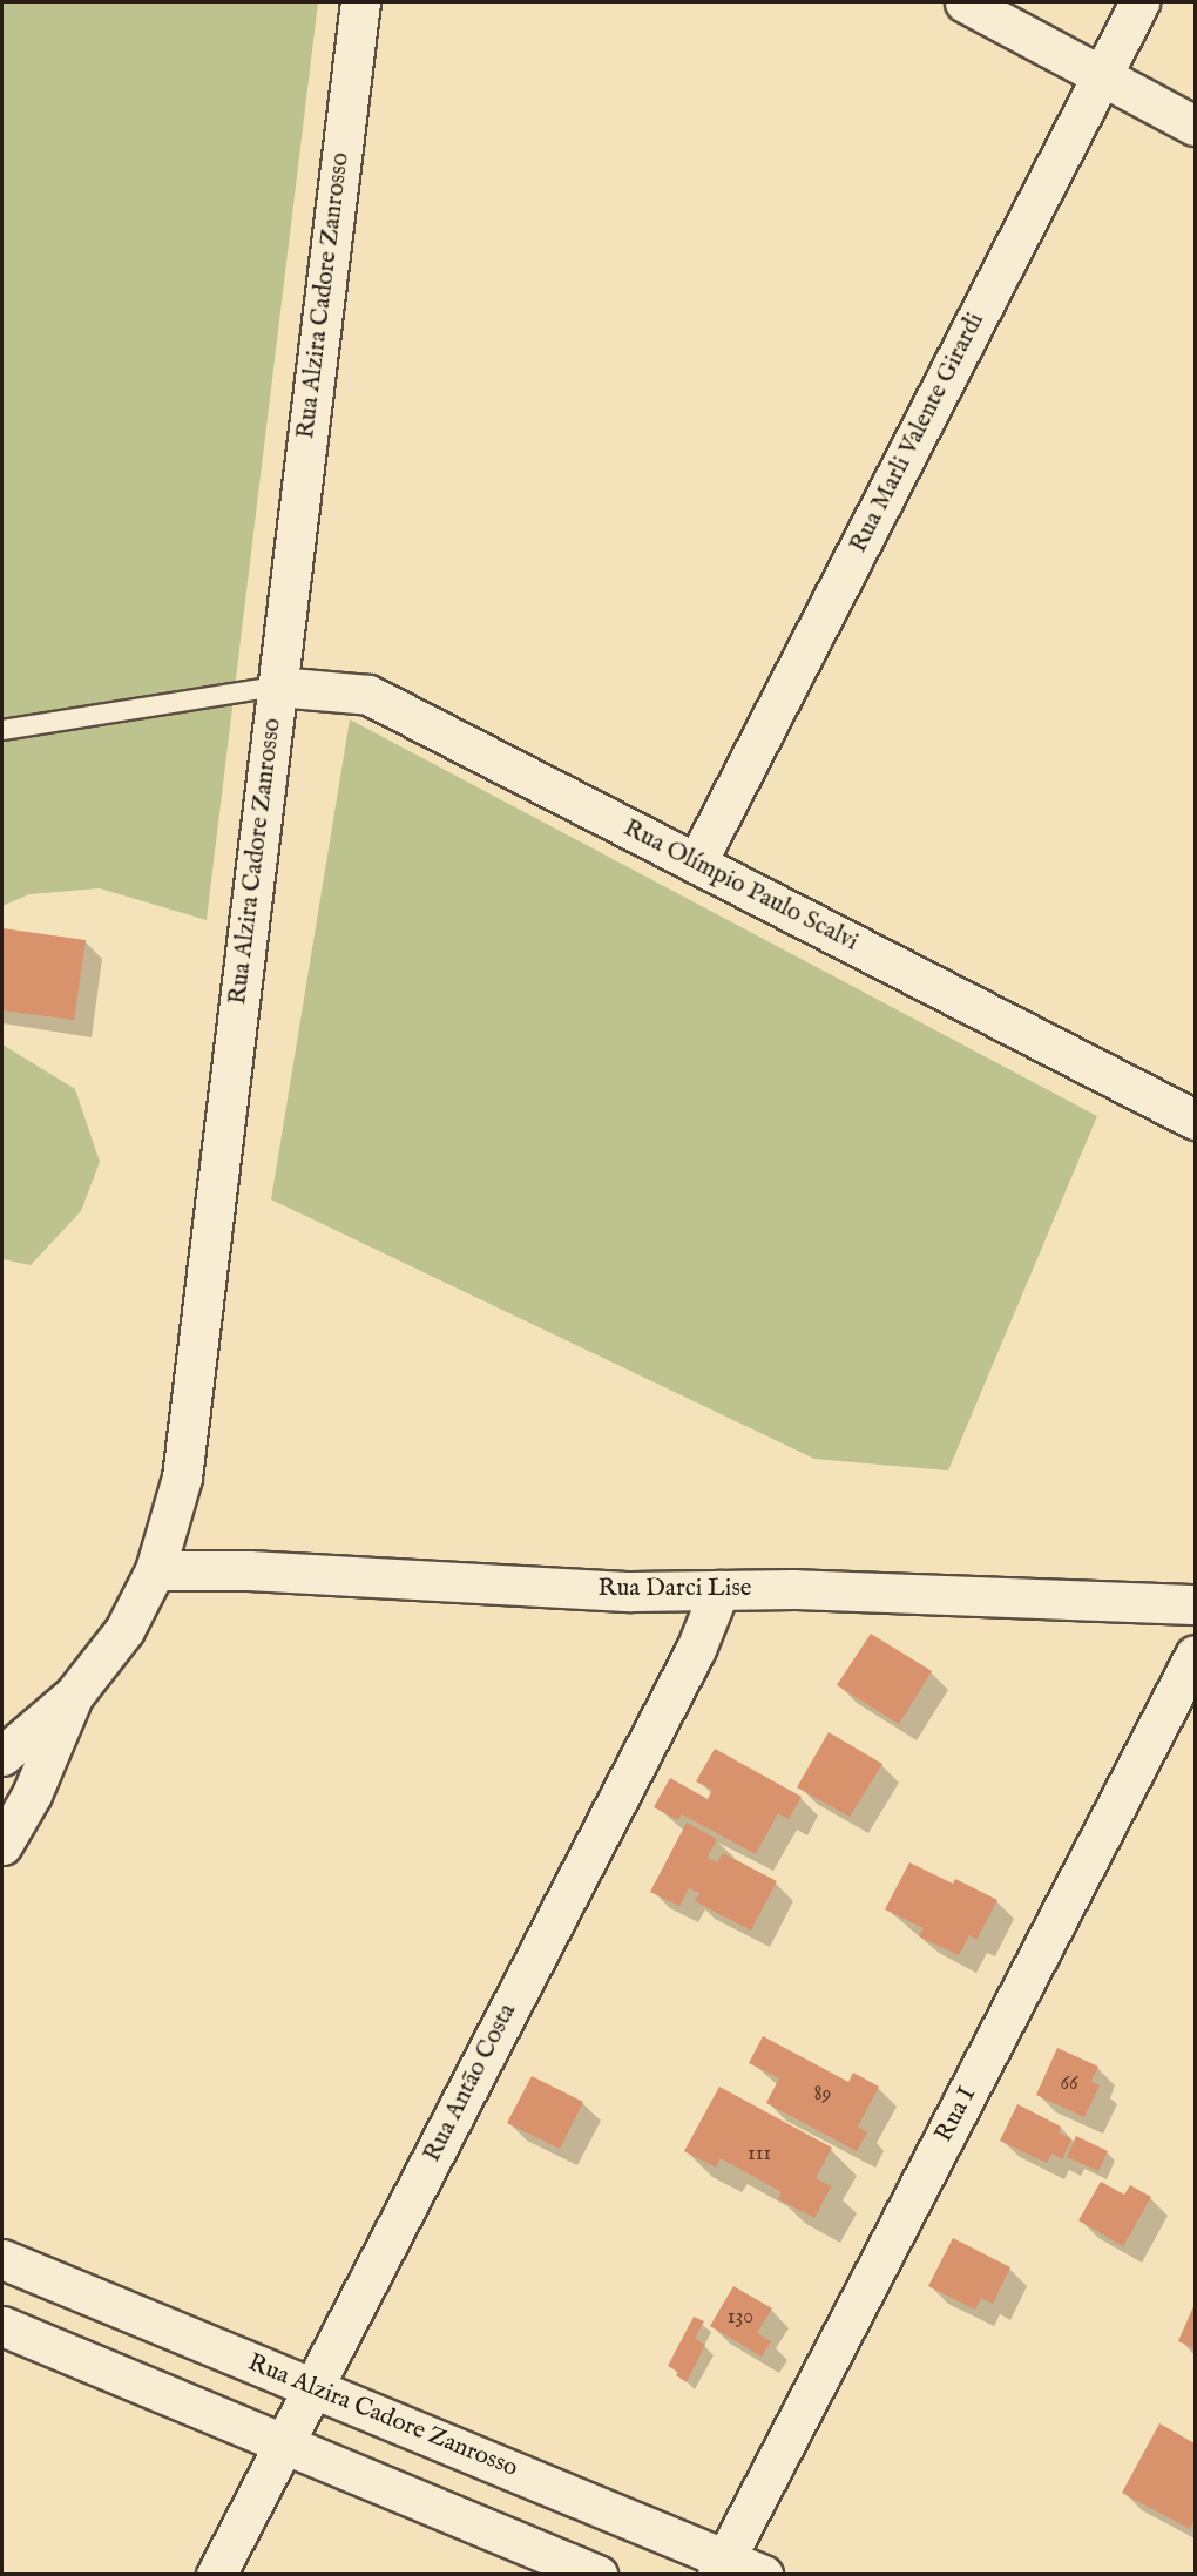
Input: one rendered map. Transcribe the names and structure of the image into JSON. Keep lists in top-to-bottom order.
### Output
{
  "streets": {
    "street": [
      "Rua Alzira Cadore Zanrosso",
      "Rua Marli Valente Girardi",
      "Rua Olímpio Paulo Scalvi",
      "Rua Darci Lise",
      "Rua Antão Costa",
      "Rua I"
    ]
  },
  "crossings": [
    ["Rua Alzira Cadore Zanrosso", "Rua Olímpio Paulo Scalvi"],
    ["Rua Alzira Cadore Zanrosso", "Rua Darci Lise"],
    ["Rua Alzira Cadore Zanrosso", "Rua Antão Costa"],
    ["Rua Alzira Cadore Zanrosso", "Rua I"],
    ["Rua Marli Valente Girardi", "Rua Olímpio Paulo Scalvi"],
    ["Rua Darci Lise", "Rua Antão Costa"]
  ],
  "house_numbers": [
    "66",
    "89",
    "111",
    "130"
  ]
}
